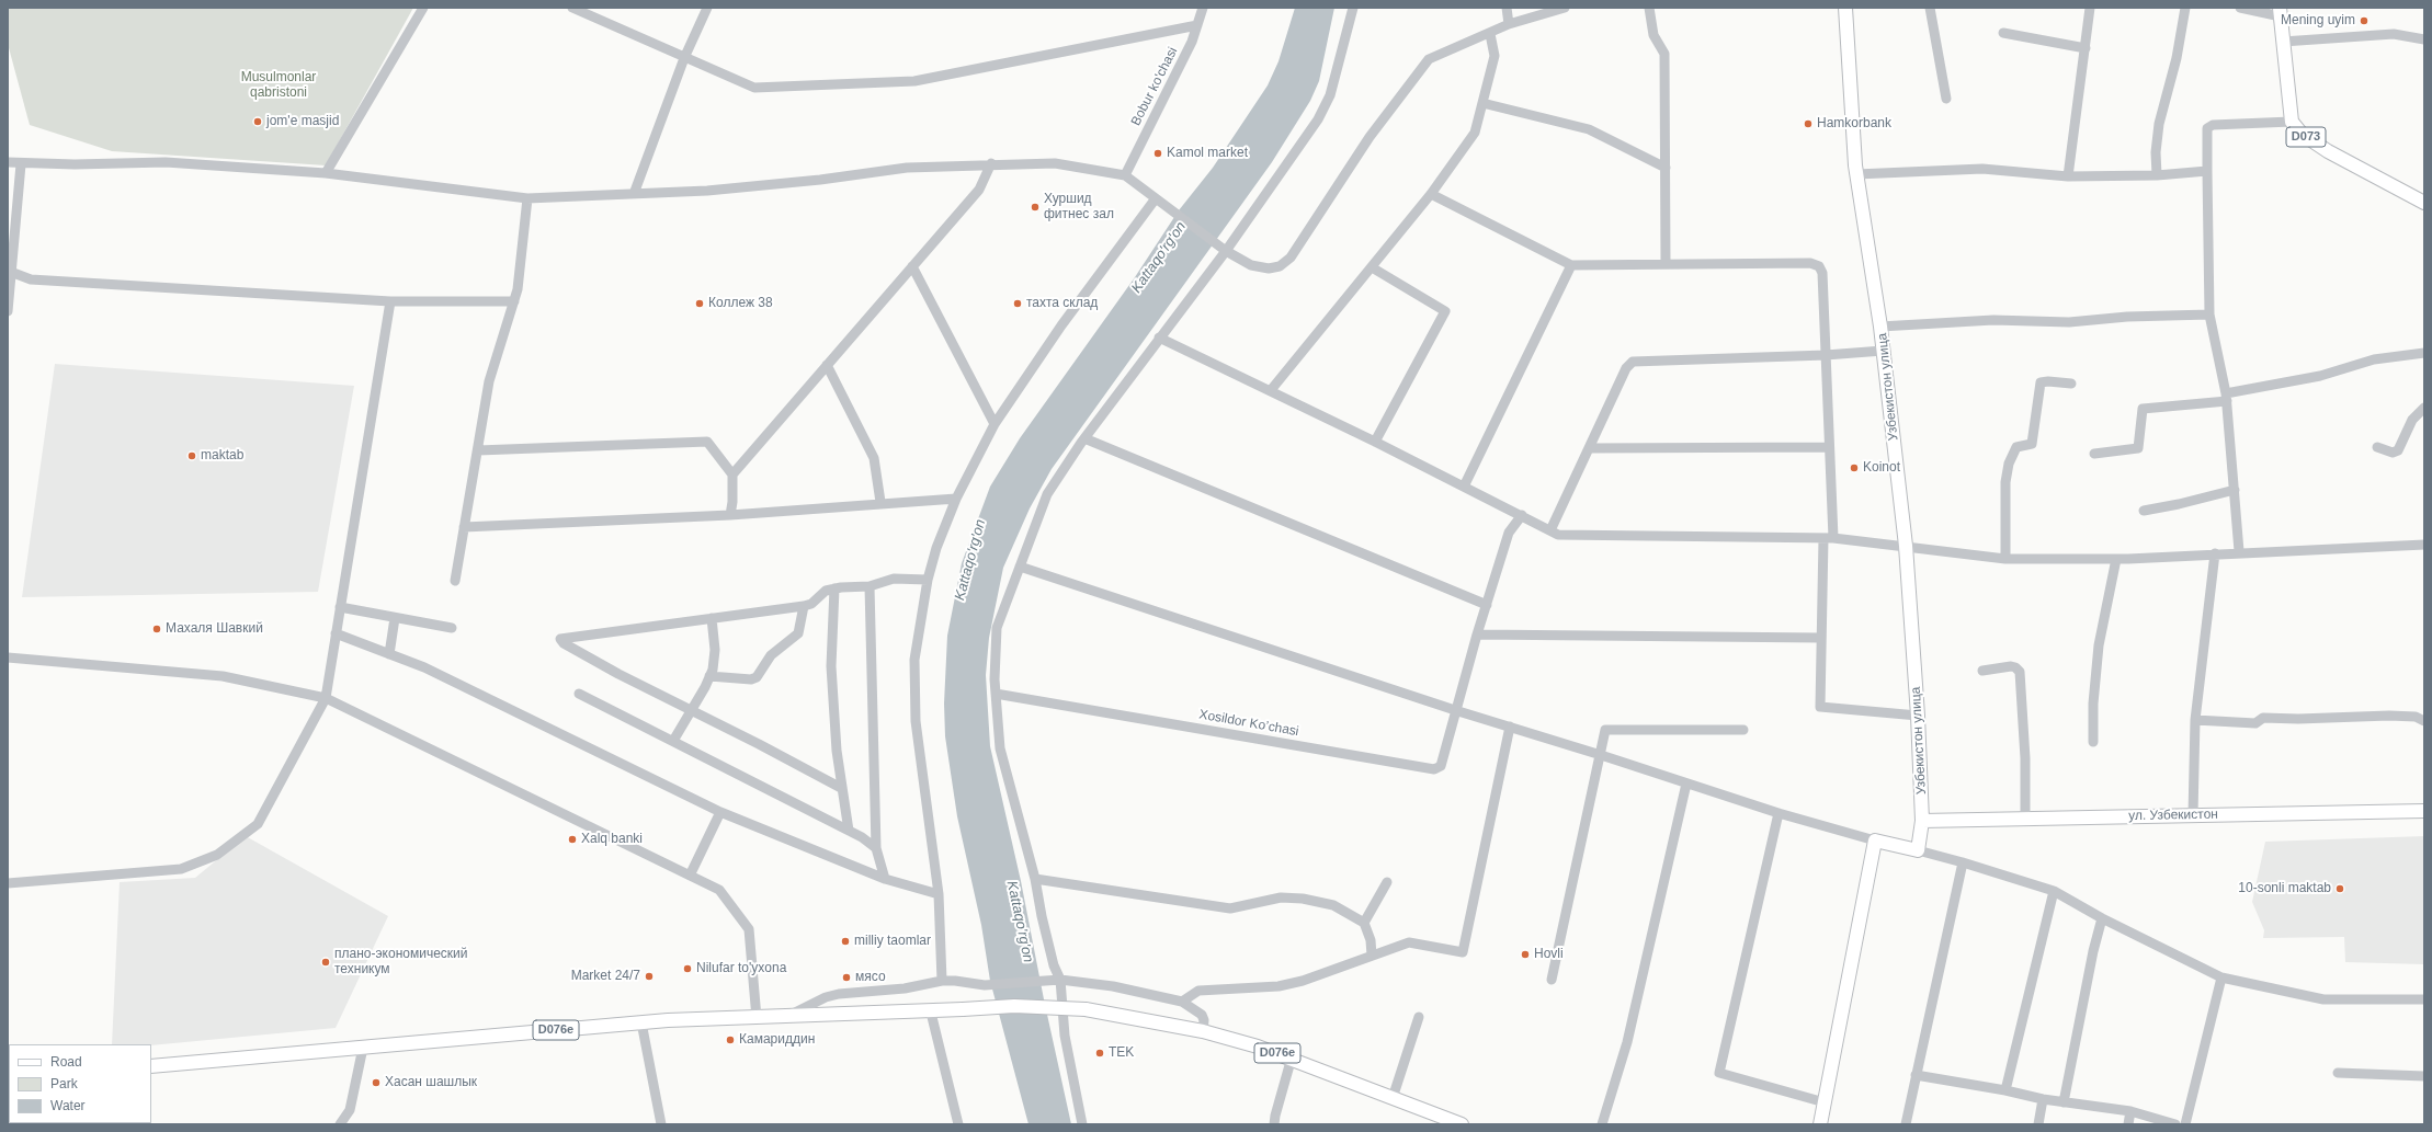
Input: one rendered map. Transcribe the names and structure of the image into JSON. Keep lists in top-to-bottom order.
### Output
{
  "streets": {
    "main road": [
      "D073",
      "Узбекистон улица",
      "ул. Узбекистон",
      "D076e"
    ],
    "street": ["Bobur ko'chasi", "Xosildor Ko’chasi"]
  },
  "crossings": [
    ["Узбекистон улица", "ул. Узбекистон"]
  ],
  "water": ["Kattaqo'rg'on"],
  "parks": ["Musulmonlar qabristoni"],
  "places": [
    "Mening uyim",
    "jom'e masjid",
    "Hamkorbank",
    "Kamol market",
    "Хуршид фитнес зал",
    "Коллеж 38",
    "тахта склад",
    "maktab",
    "Koinot",
    "Махаля Шавкий",
    "Xalq banki",
    "10-sonli maktab",
    "milliy taomlar",
    "Hovli",
    "плано-экономический техникум",
    "Nilufar to'yxona",
    "Market 24/7",
    "мясо",
    "Камариддин",
    "TEK",
    "Хасан шашлык"
  ],
  "legend": ["Road", "Park", "Water"]
}
